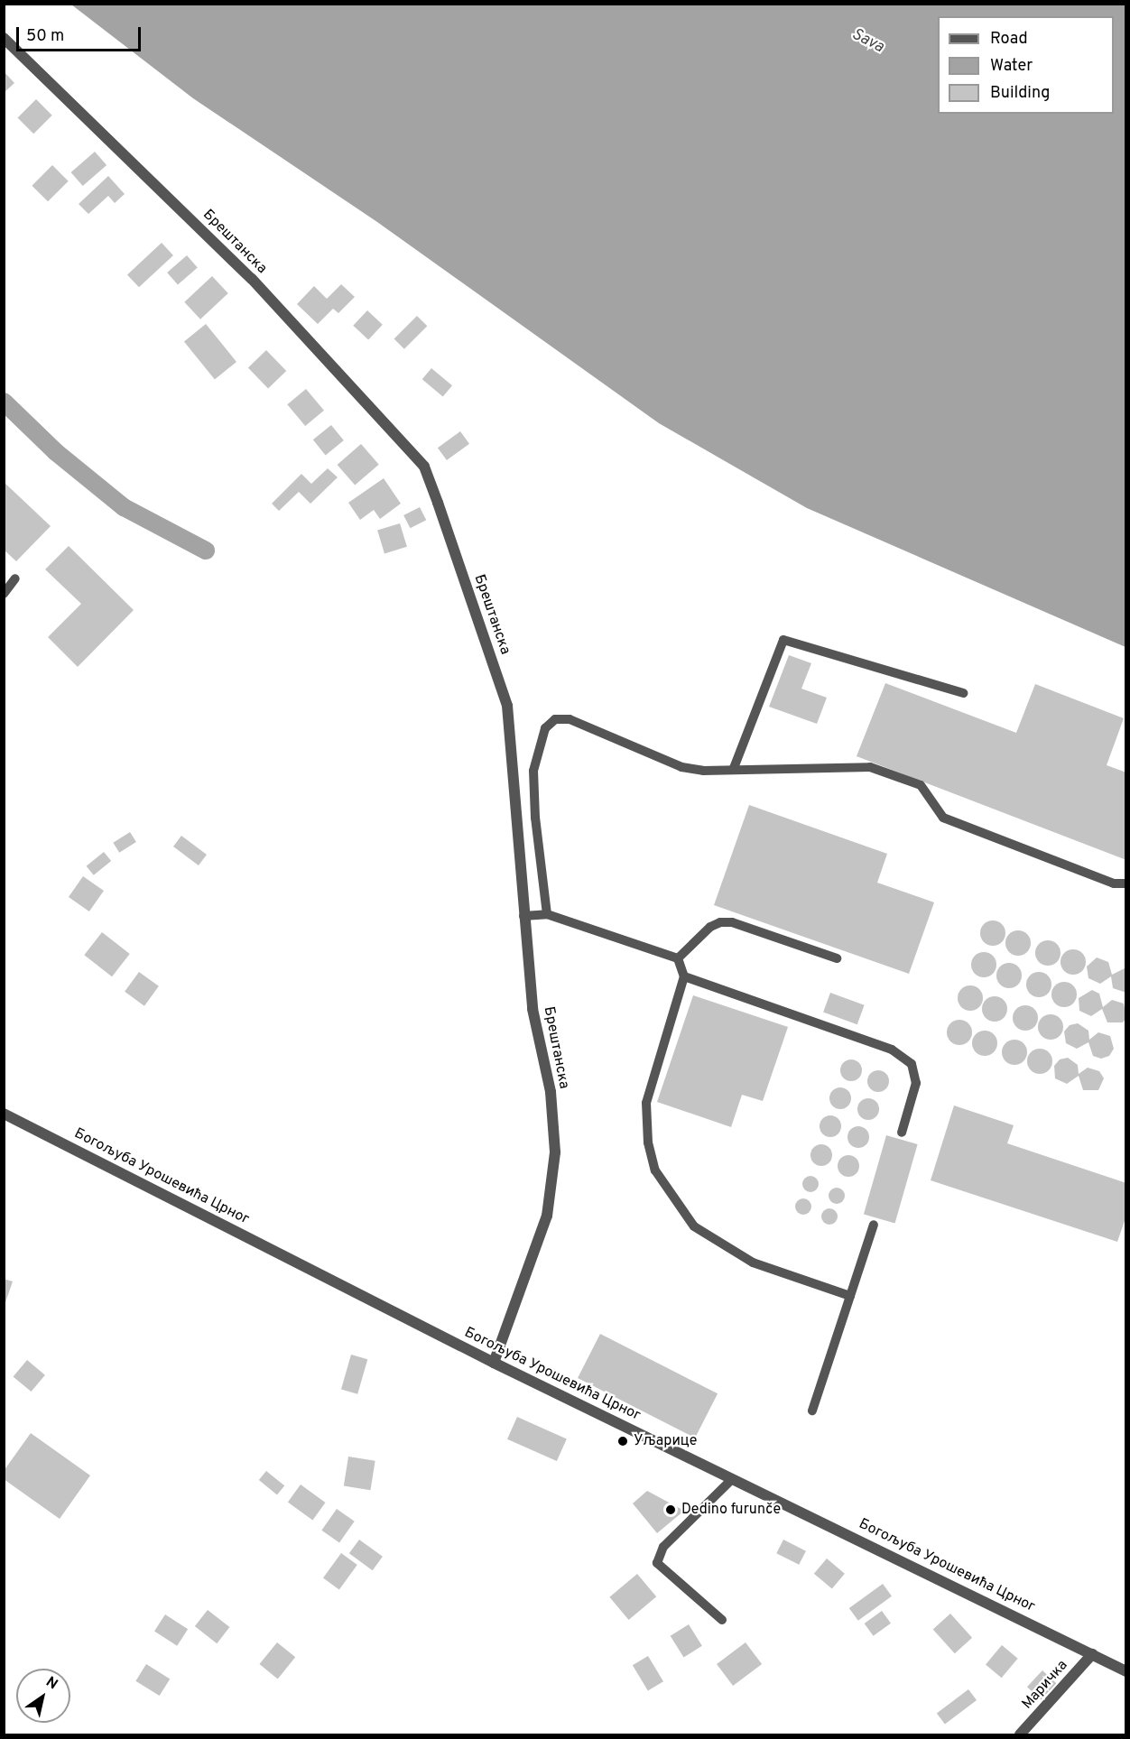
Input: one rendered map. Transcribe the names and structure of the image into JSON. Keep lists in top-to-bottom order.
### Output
{
  "streets": {
    "street": ["Брештанска", "Богољуба Урошевића Црног", "Маричка"]
  },
  "crossings": [
    ["Брештанска", "Богољуба Урошевића Црног"],
    ["Богољуба Урошевића Црног", "Маричка"]
  ],
  "water": ["Sava"],
  "places": ["Уљарице", "Dedino furunče"],
  "legend": ["Road", "Water", "Building"],
  "scale_bar": "50 m",
  "north": "top right"
}
